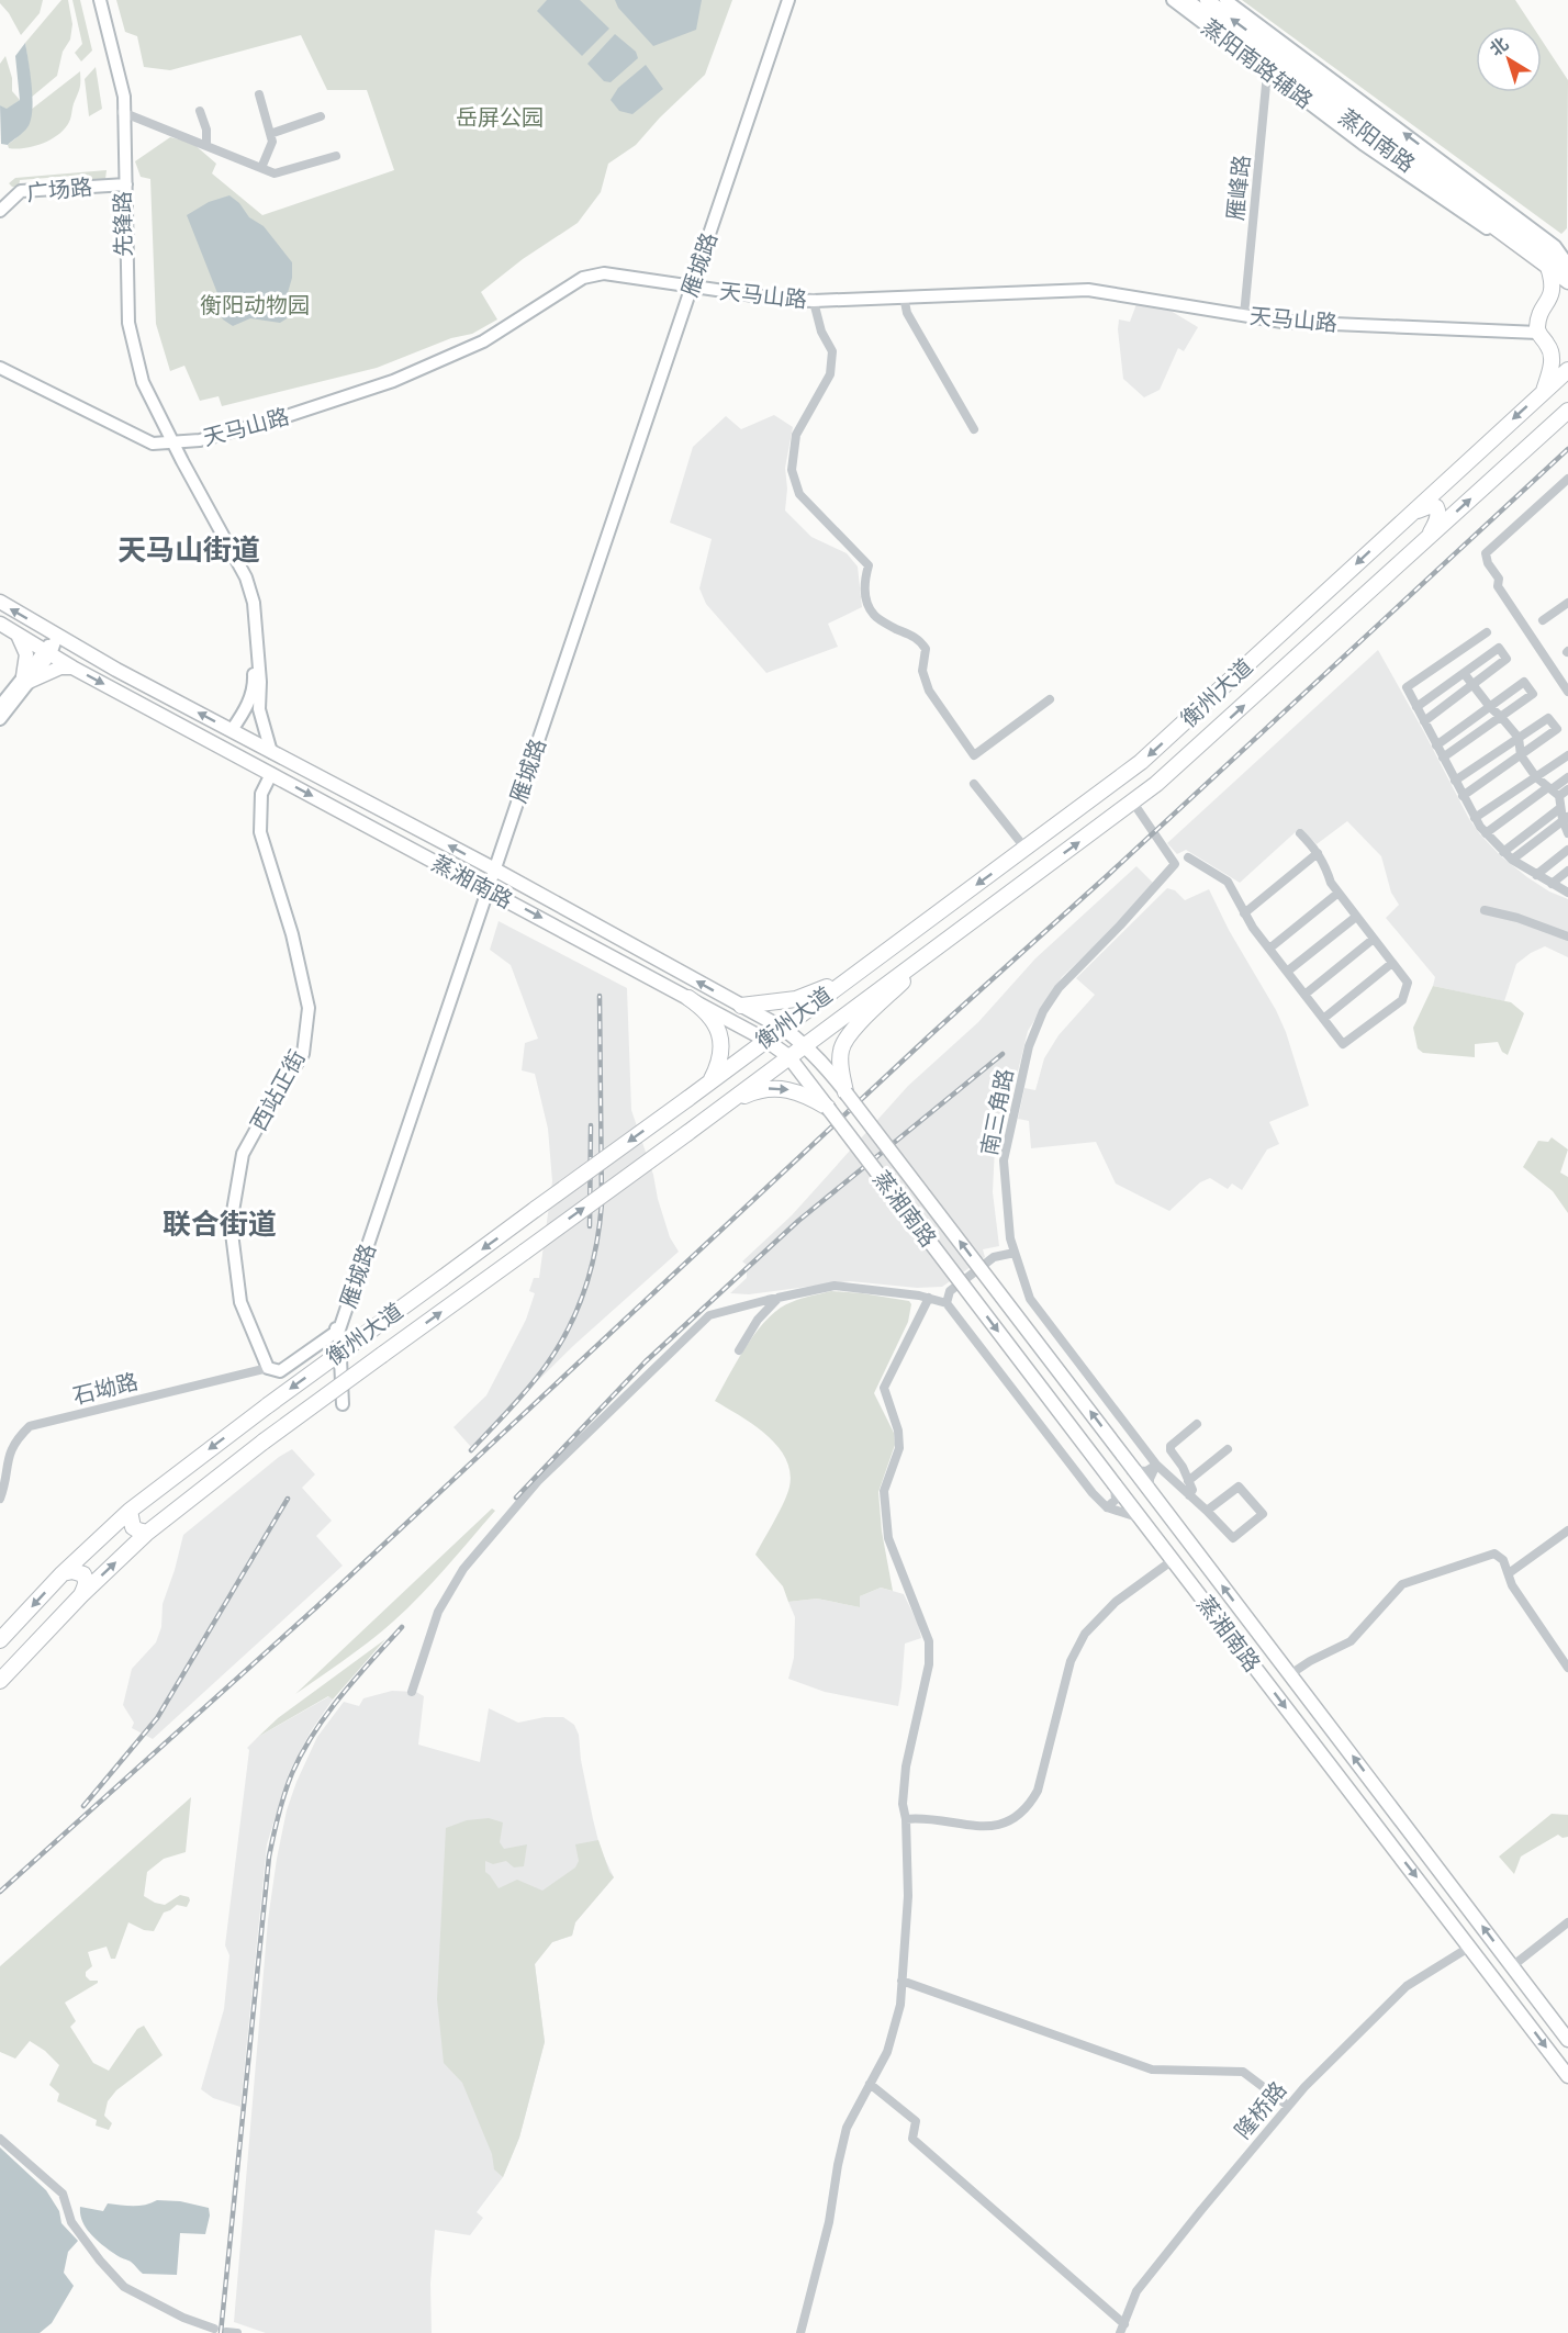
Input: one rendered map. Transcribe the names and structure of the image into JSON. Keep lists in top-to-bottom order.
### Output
{
  "streets": {
    "highway": ["衡州大道"],
    "main road": ["蒸阳南路", "蒸湘南路"],
    "street": [
      "蒸阳南路辅路",
      "雁峰路",
      "广场路",
      "先锋路",
      "雁城路",
      "天马山路",
      "西站正街",
      "南三角路",
      "石坳路",
      "隆桥路"
    ]
  },
  "crossings": [
    ["蒸阳南路辅路", "蒸阳南路"],
    ["蒸阳南路辅路", "雁峰路"],
    ["蒸阳南路", "雁峰路"],
    ["雁峰路", "天马山路"],
    ["广场路", "先锋路"],
    ["先锋路", "天马山路"],
    ["雁城路", "天马山路"],
    ["雁城路", "蒸湘南路"],
    ["雁城路", "西站正街"],
    ["雁城路", "石坳路"],
    ["衡州大道", "蒸湘南路"],
    ["衡州大道", "南三角路"],
    ["蒸湘南路", "西站正街"],
    ["蒸湘南路", "隆桥路"],
    ["西站正街", "石坳路"]
  ],
  "one_way": ["蒸阳南路辅路"],
  "districts": ["天马山街道", "联合街道"],
  "parks": ["岳屏公园", "衡阳动物园"],
  "north": "top left"
}
